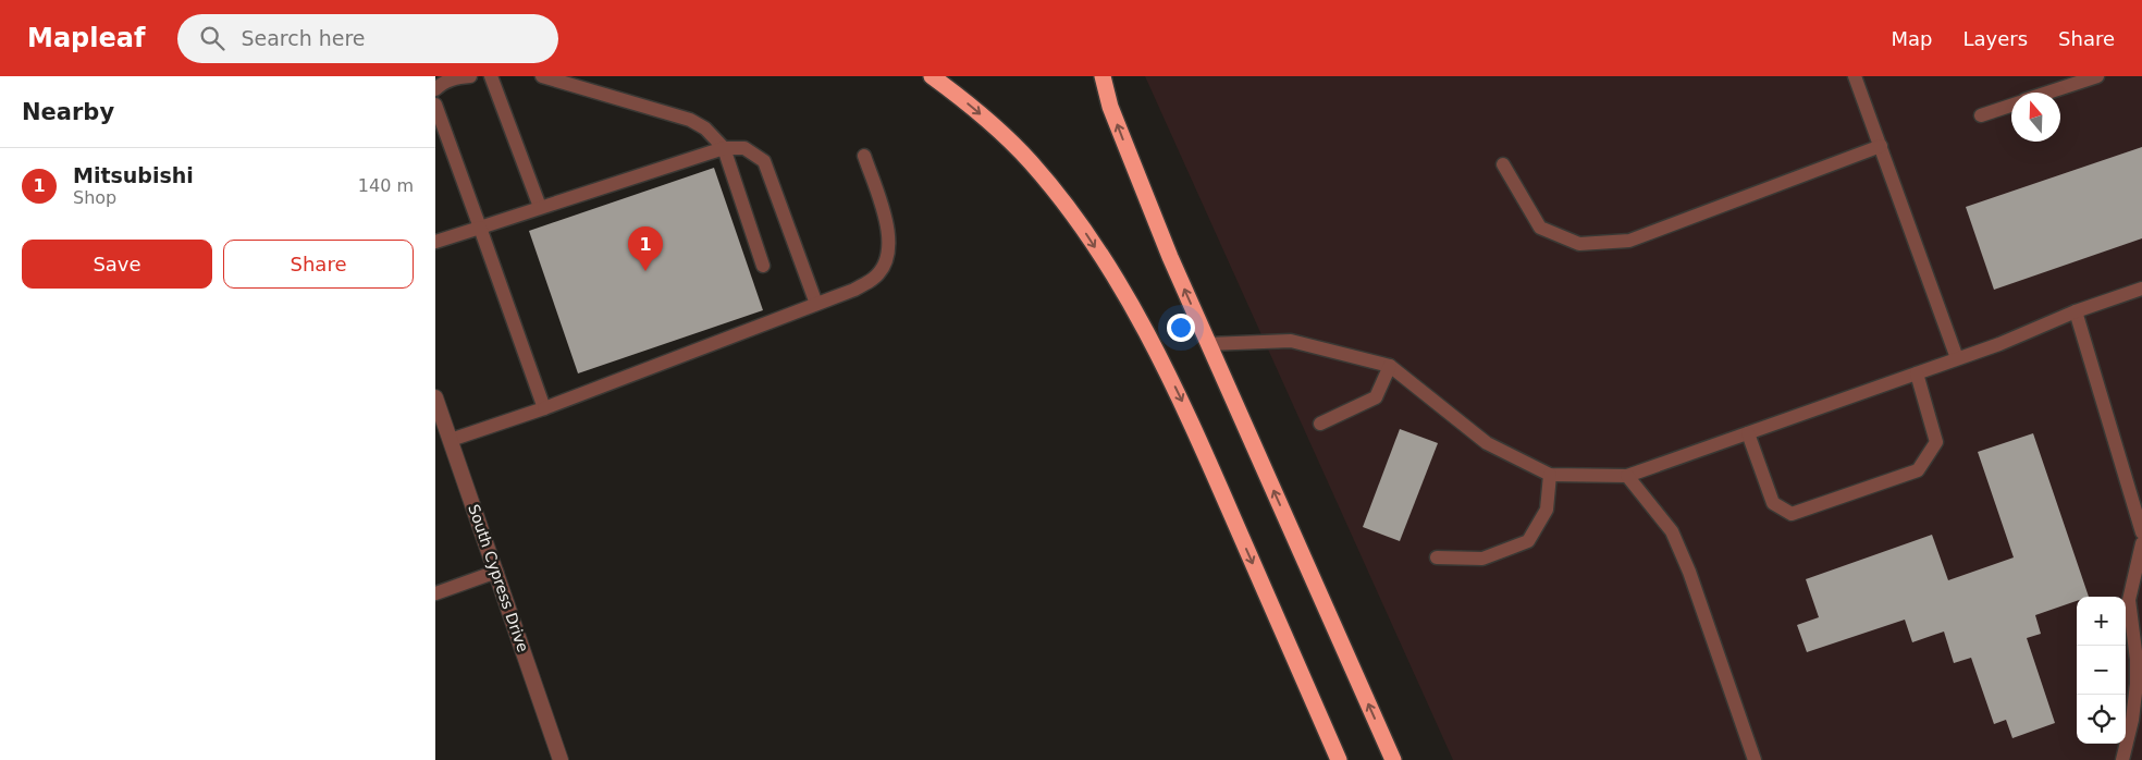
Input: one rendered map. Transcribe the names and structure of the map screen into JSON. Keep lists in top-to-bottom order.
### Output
{
  "streets": {
    "street": ["South Cypress Drive"]
  },
  "north": "top",
  "page": {
    "header": "Mapleaf",
    "search": "Search here",
    "nav": ["Map", "Layers", "Share"],
    "heading": "Nearby",
    "list": [
      {
        "mark": "1",
        "name": "Mitsubishi",
        "note": "Shop",
        "value": "140 m"
      }
    ],
    "buttons": ["Save", "Share"],
    "pins": "1",
    "map_buttons": ["+", "−"]
  }
}
